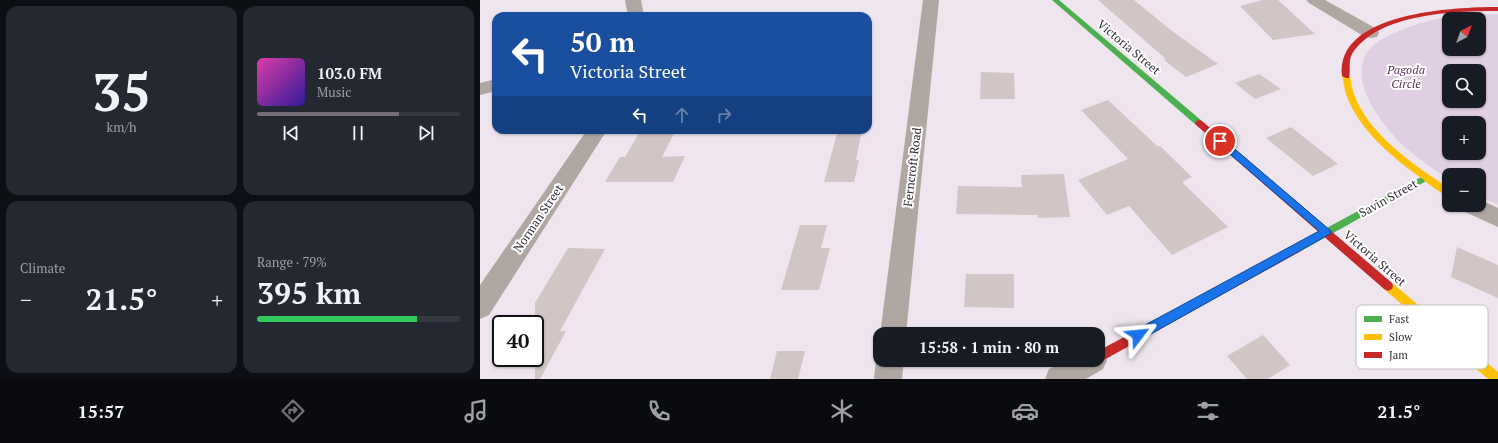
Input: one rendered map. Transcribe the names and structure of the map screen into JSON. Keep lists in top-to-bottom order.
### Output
{
  "streets": {
    "street": [
      "Victoria Street",
      "Ferncroft Road",
      "Savin Street",
      "Norman Street"
    ]
  },
  "crossings": [
    ["Victoria Street", "Savin Street"]
  ],
  "parks": ["Pagoda Circle"],
  "legend": ["Fast", "Slow", "Jam"],
  "north": "top right",
  "page": {
    "tile": [
      ["35", "km/h"],
      "Climate",
      ["Range · 79%", "395 km"]
    ],
    "map_buttons": ["+", "−"],
    "turn": ["50 m", "Victoria Street"],
    "song": ["103.0 FM", "Music"],
    "heat": ["−", "21.5°", "+"],
    "limit": "40",
    "trip": "15:58 · 1 min · 80 m",
    "tabs": ["15:57", "21.5°"]
  }
}
